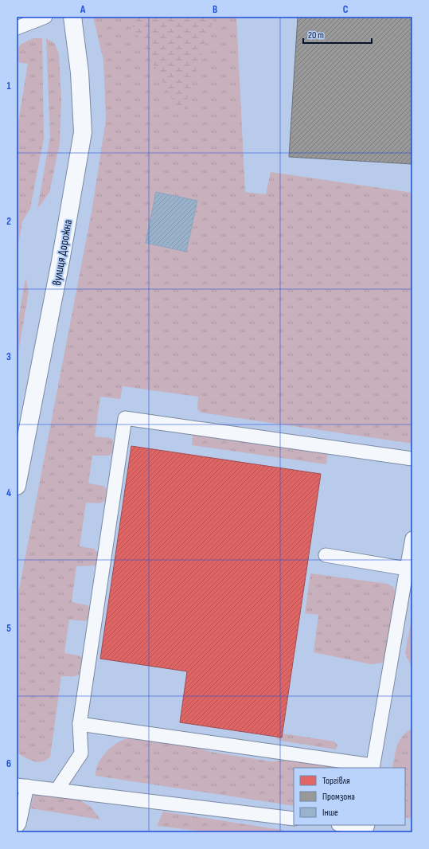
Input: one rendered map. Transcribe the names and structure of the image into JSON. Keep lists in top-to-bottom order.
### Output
{
  "streets": {
    "street": ["вулиця Дорожна"]
  },
  "legend": ["Торгівля", "Промзона", "Інше"],
  "scale_bar": "20 m",
  "grid": {
    "columns": ["A", "B", "C"],
    "rows": [
      "1",
      "2",
      "3",
      "4",
      "5",
      "6"
    ]
  }
}
